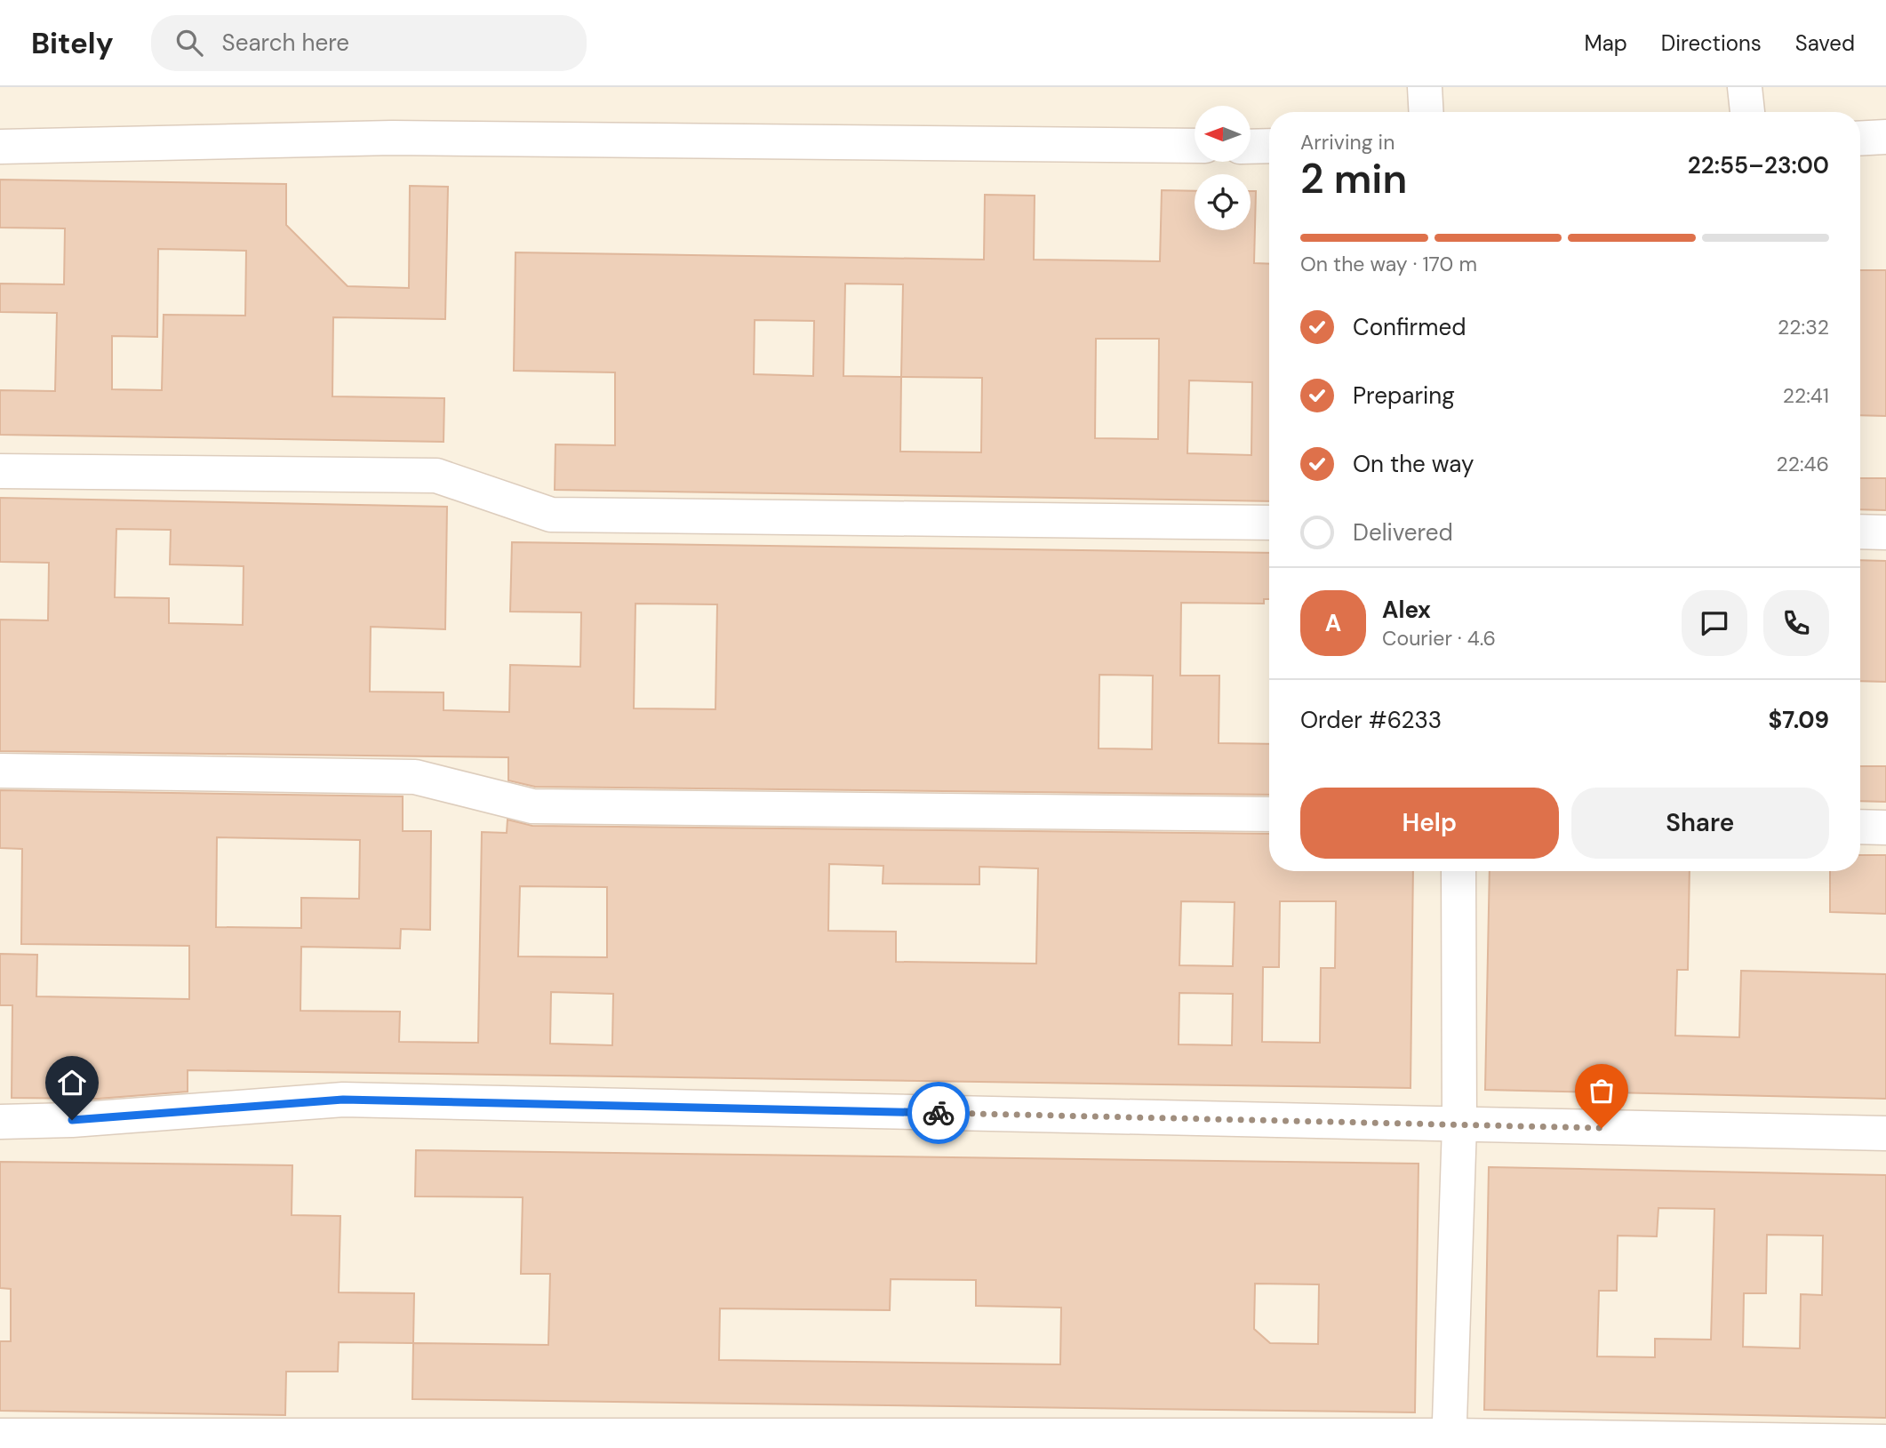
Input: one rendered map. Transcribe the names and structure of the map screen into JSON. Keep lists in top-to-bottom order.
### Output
{
  "north": "left",
  "page": {
    "header": "Bitely",
    "search": "Search here",
    "nav": ["Map", "Directions", "Saved"],
    "heading": ["2 min", "Arriving in", "22:55–23:00"],
    "panel": [
      "Alex",
      "Courier · 4.6",
      "Order #6233",
      "$7.09"
    ],
    "bar": "On the way · 170 m",
    "list": [
      ["Confirmed", "22:32"],
      ["Preparing", "22:41"],
      ["On the way", "22:46"],
      "Delivered"
    ],
    "round": "A",
    "buttons": ["Help", "Share"]
  }
}
